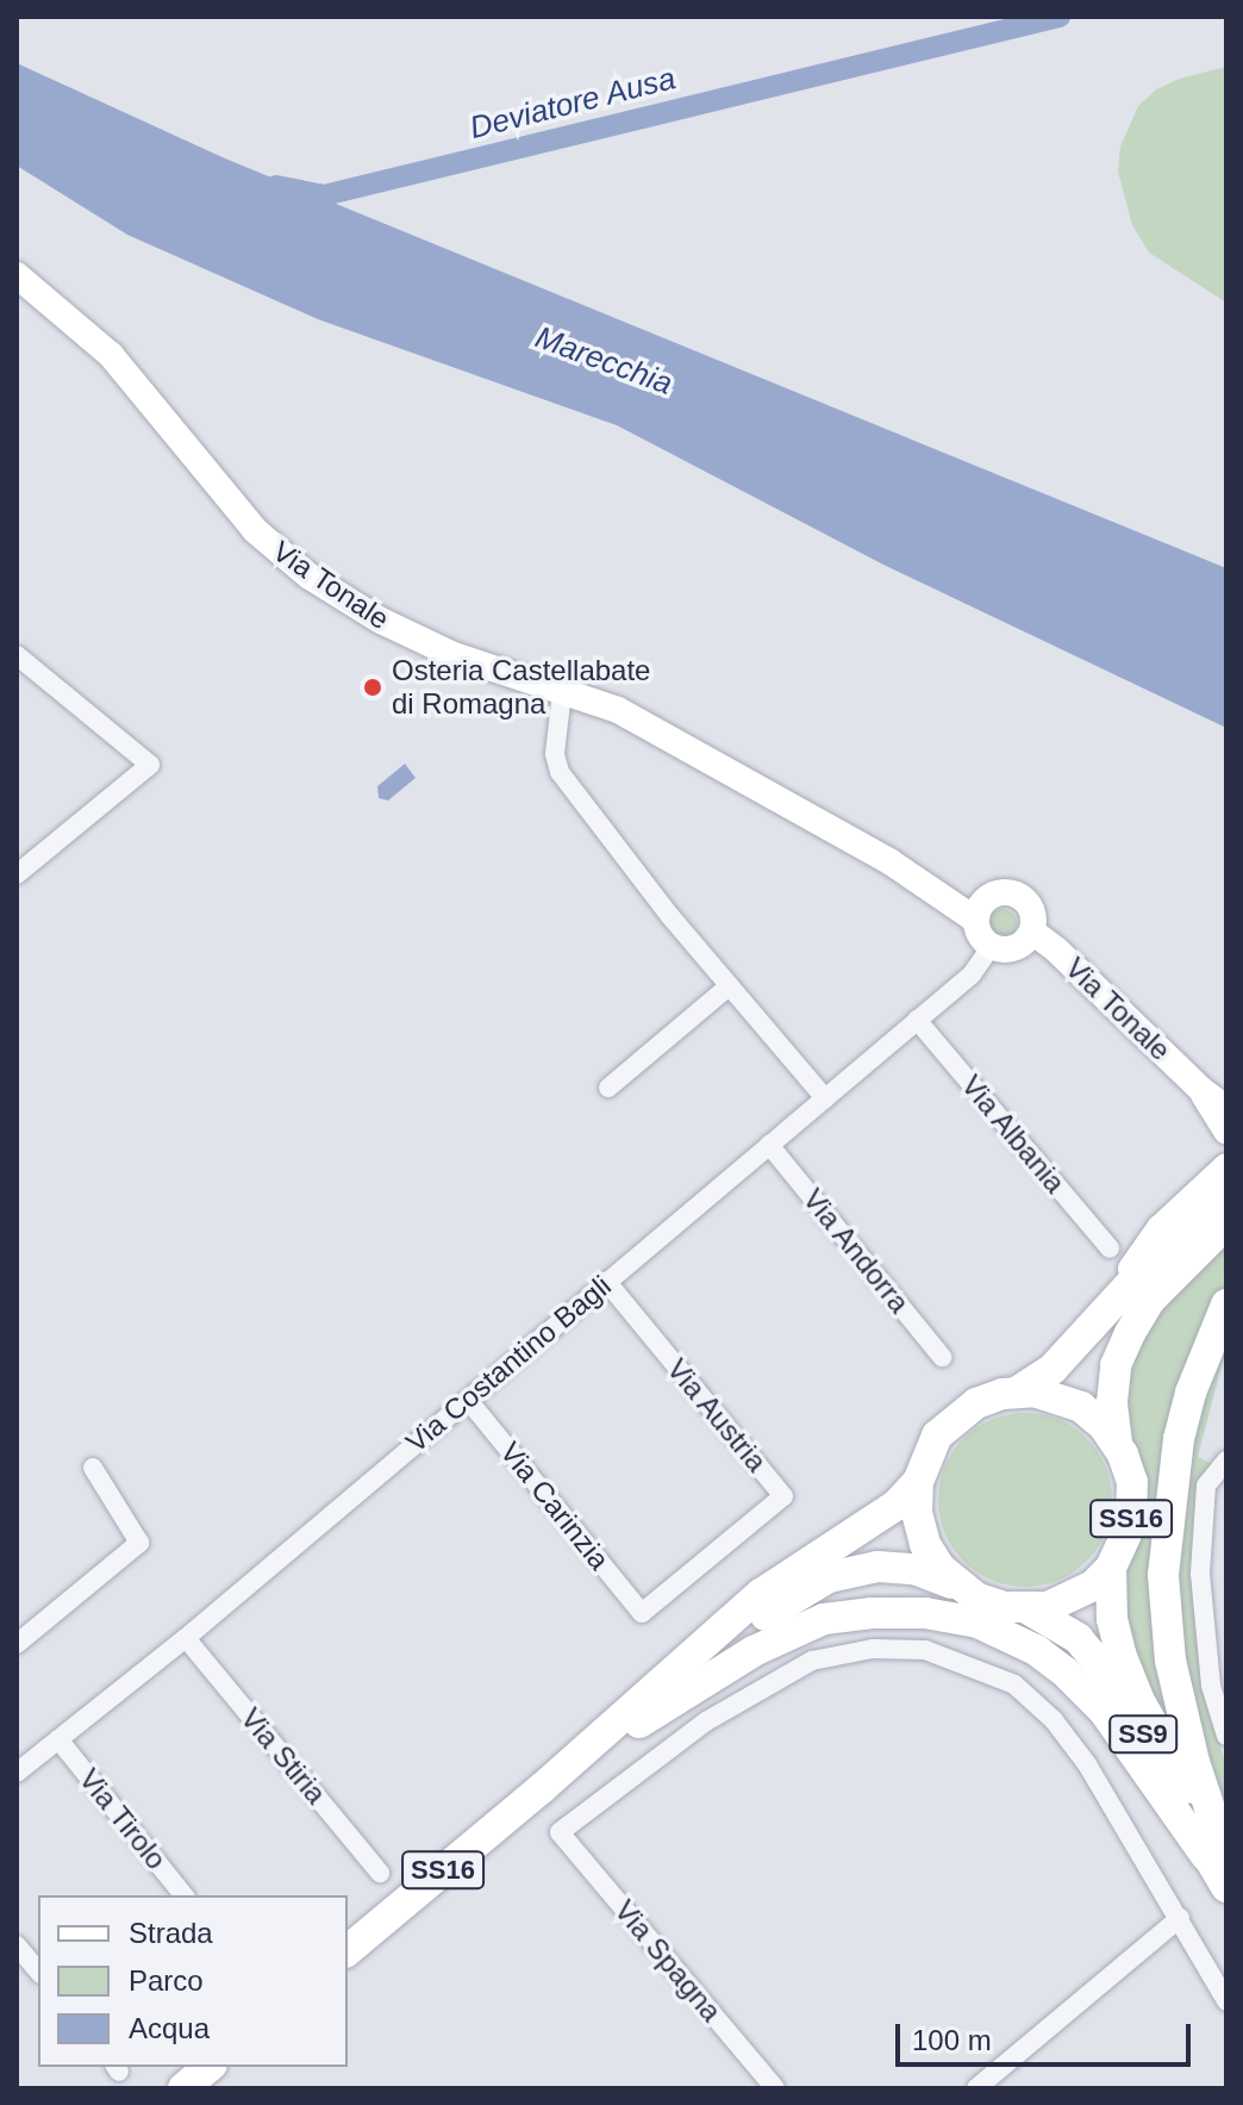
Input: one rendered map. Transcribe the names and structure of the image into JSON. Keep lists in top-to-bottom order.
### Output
{
  "streets": {
    "main road": ["SS16", "SS9"],
    "street": [
      "Via Tonale",
      "Via Albania",
      "Via Andorra",
      "Via Costantino Bagli",
      "Via Austria",
      "Via Carinzia",
      "Via Stiria",
      "Via Tirolo",
      "Via Spagna"
    ]
  },
  "crossings": [
    ["Via Tonale", "Via Costantino Bagli"],
    ["Via Albania", "Via Costantino Bagli"],
    ["Via Andorra", "Via Costantino Bagli"],
    ["Via Costantino Bagli", "Via Austria"],
    ["Via Costantino Bagli", "Via Carinzia"],
    ["Via Costantino Bagli", "Via Stiria"],
    ["Via Costantino Bagli", "Via Tirolo"],
    ["Via Austria", "Via Carinzia"],
    ["SS16", "SS9"]
  ],
  "water": ["Deviatore Ausa", "Marecchia"],
  "places": ["Osteria Castellabate di Romagna"],
  "legend": ["Strada", "Parco", "Acqua"],
  "scale_bar": "100 m"
}
